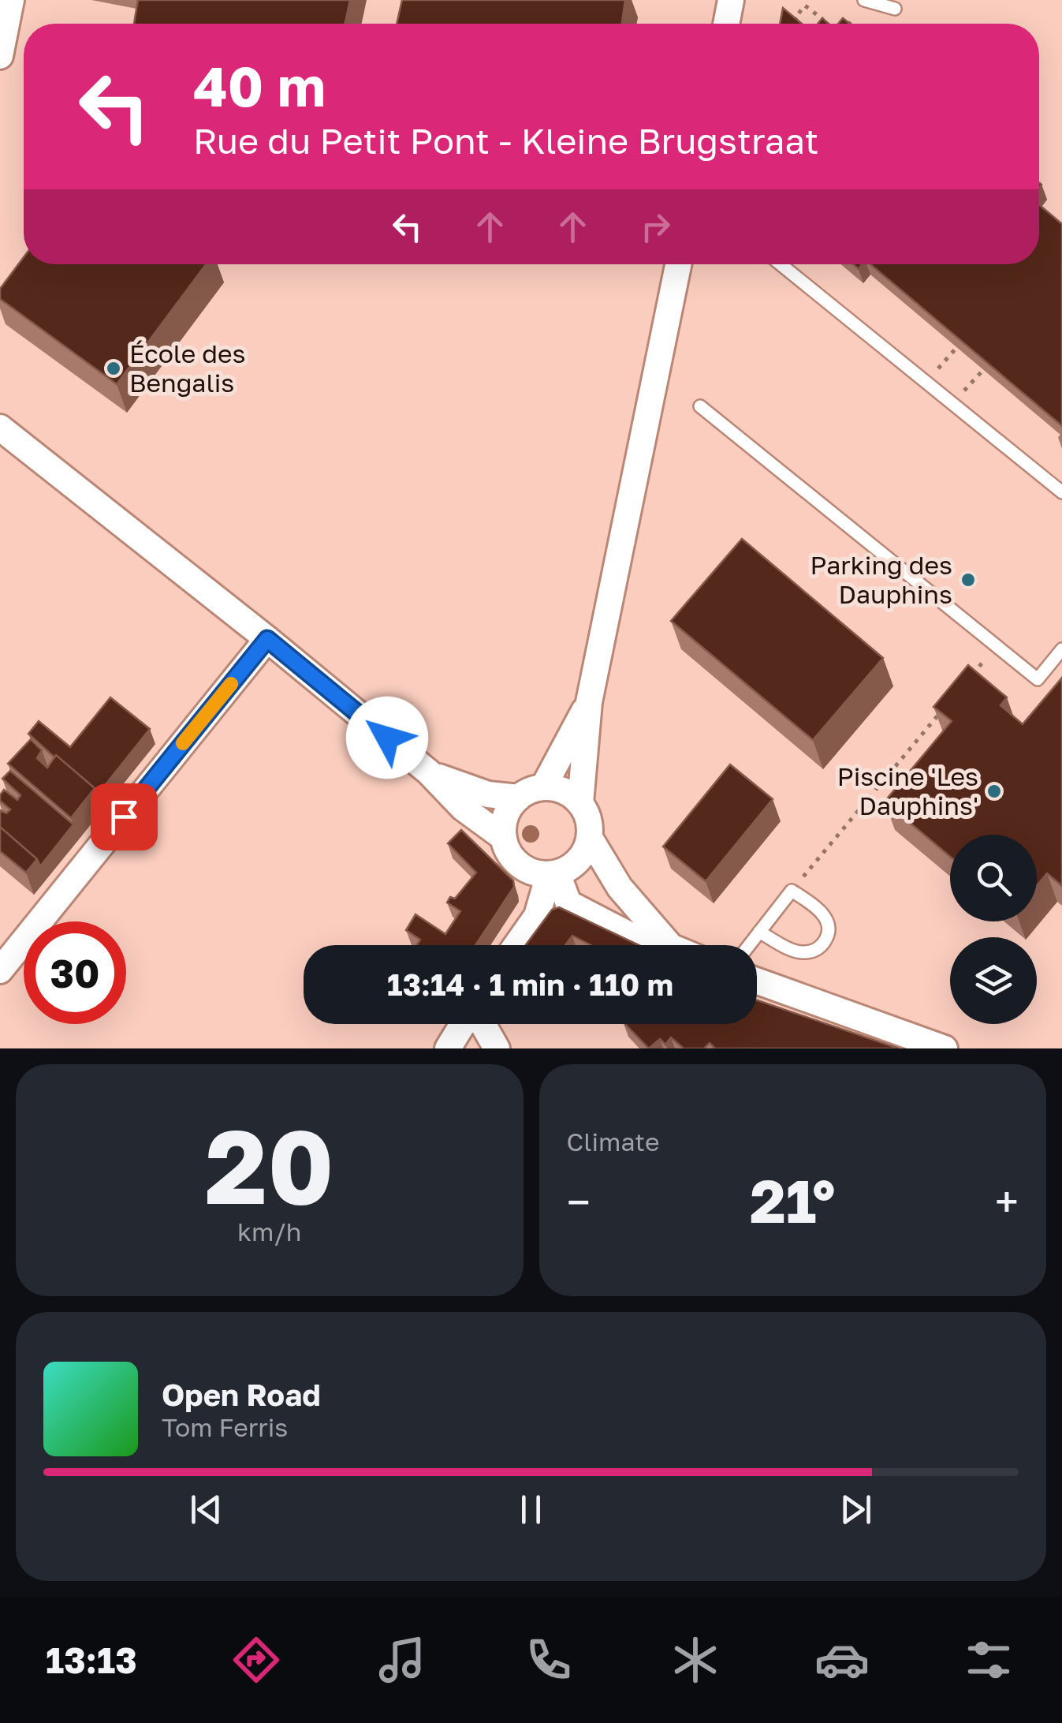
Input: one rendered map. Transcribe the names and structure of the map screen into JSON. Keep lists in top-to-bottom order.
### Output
{
  "places": ["École des Bengalis", "Parking des Dauphins", "Piscine 'Les Dauphins'"],
  "page": {
    "turn": ["40 m", "Rue du Petit Pont - Kleine Brugstraat"],
    "limit": "30",
    "trip": "13:14 · 1 min · 110 m",
    "tile": [
      ["20", "km/h"],
      "Climate"
    ],
    "heat": ["−", "21°", "+"],
    "song": ["Open Road", "Tom Ferris"],
    "tabs": "13:13"
  }
}
